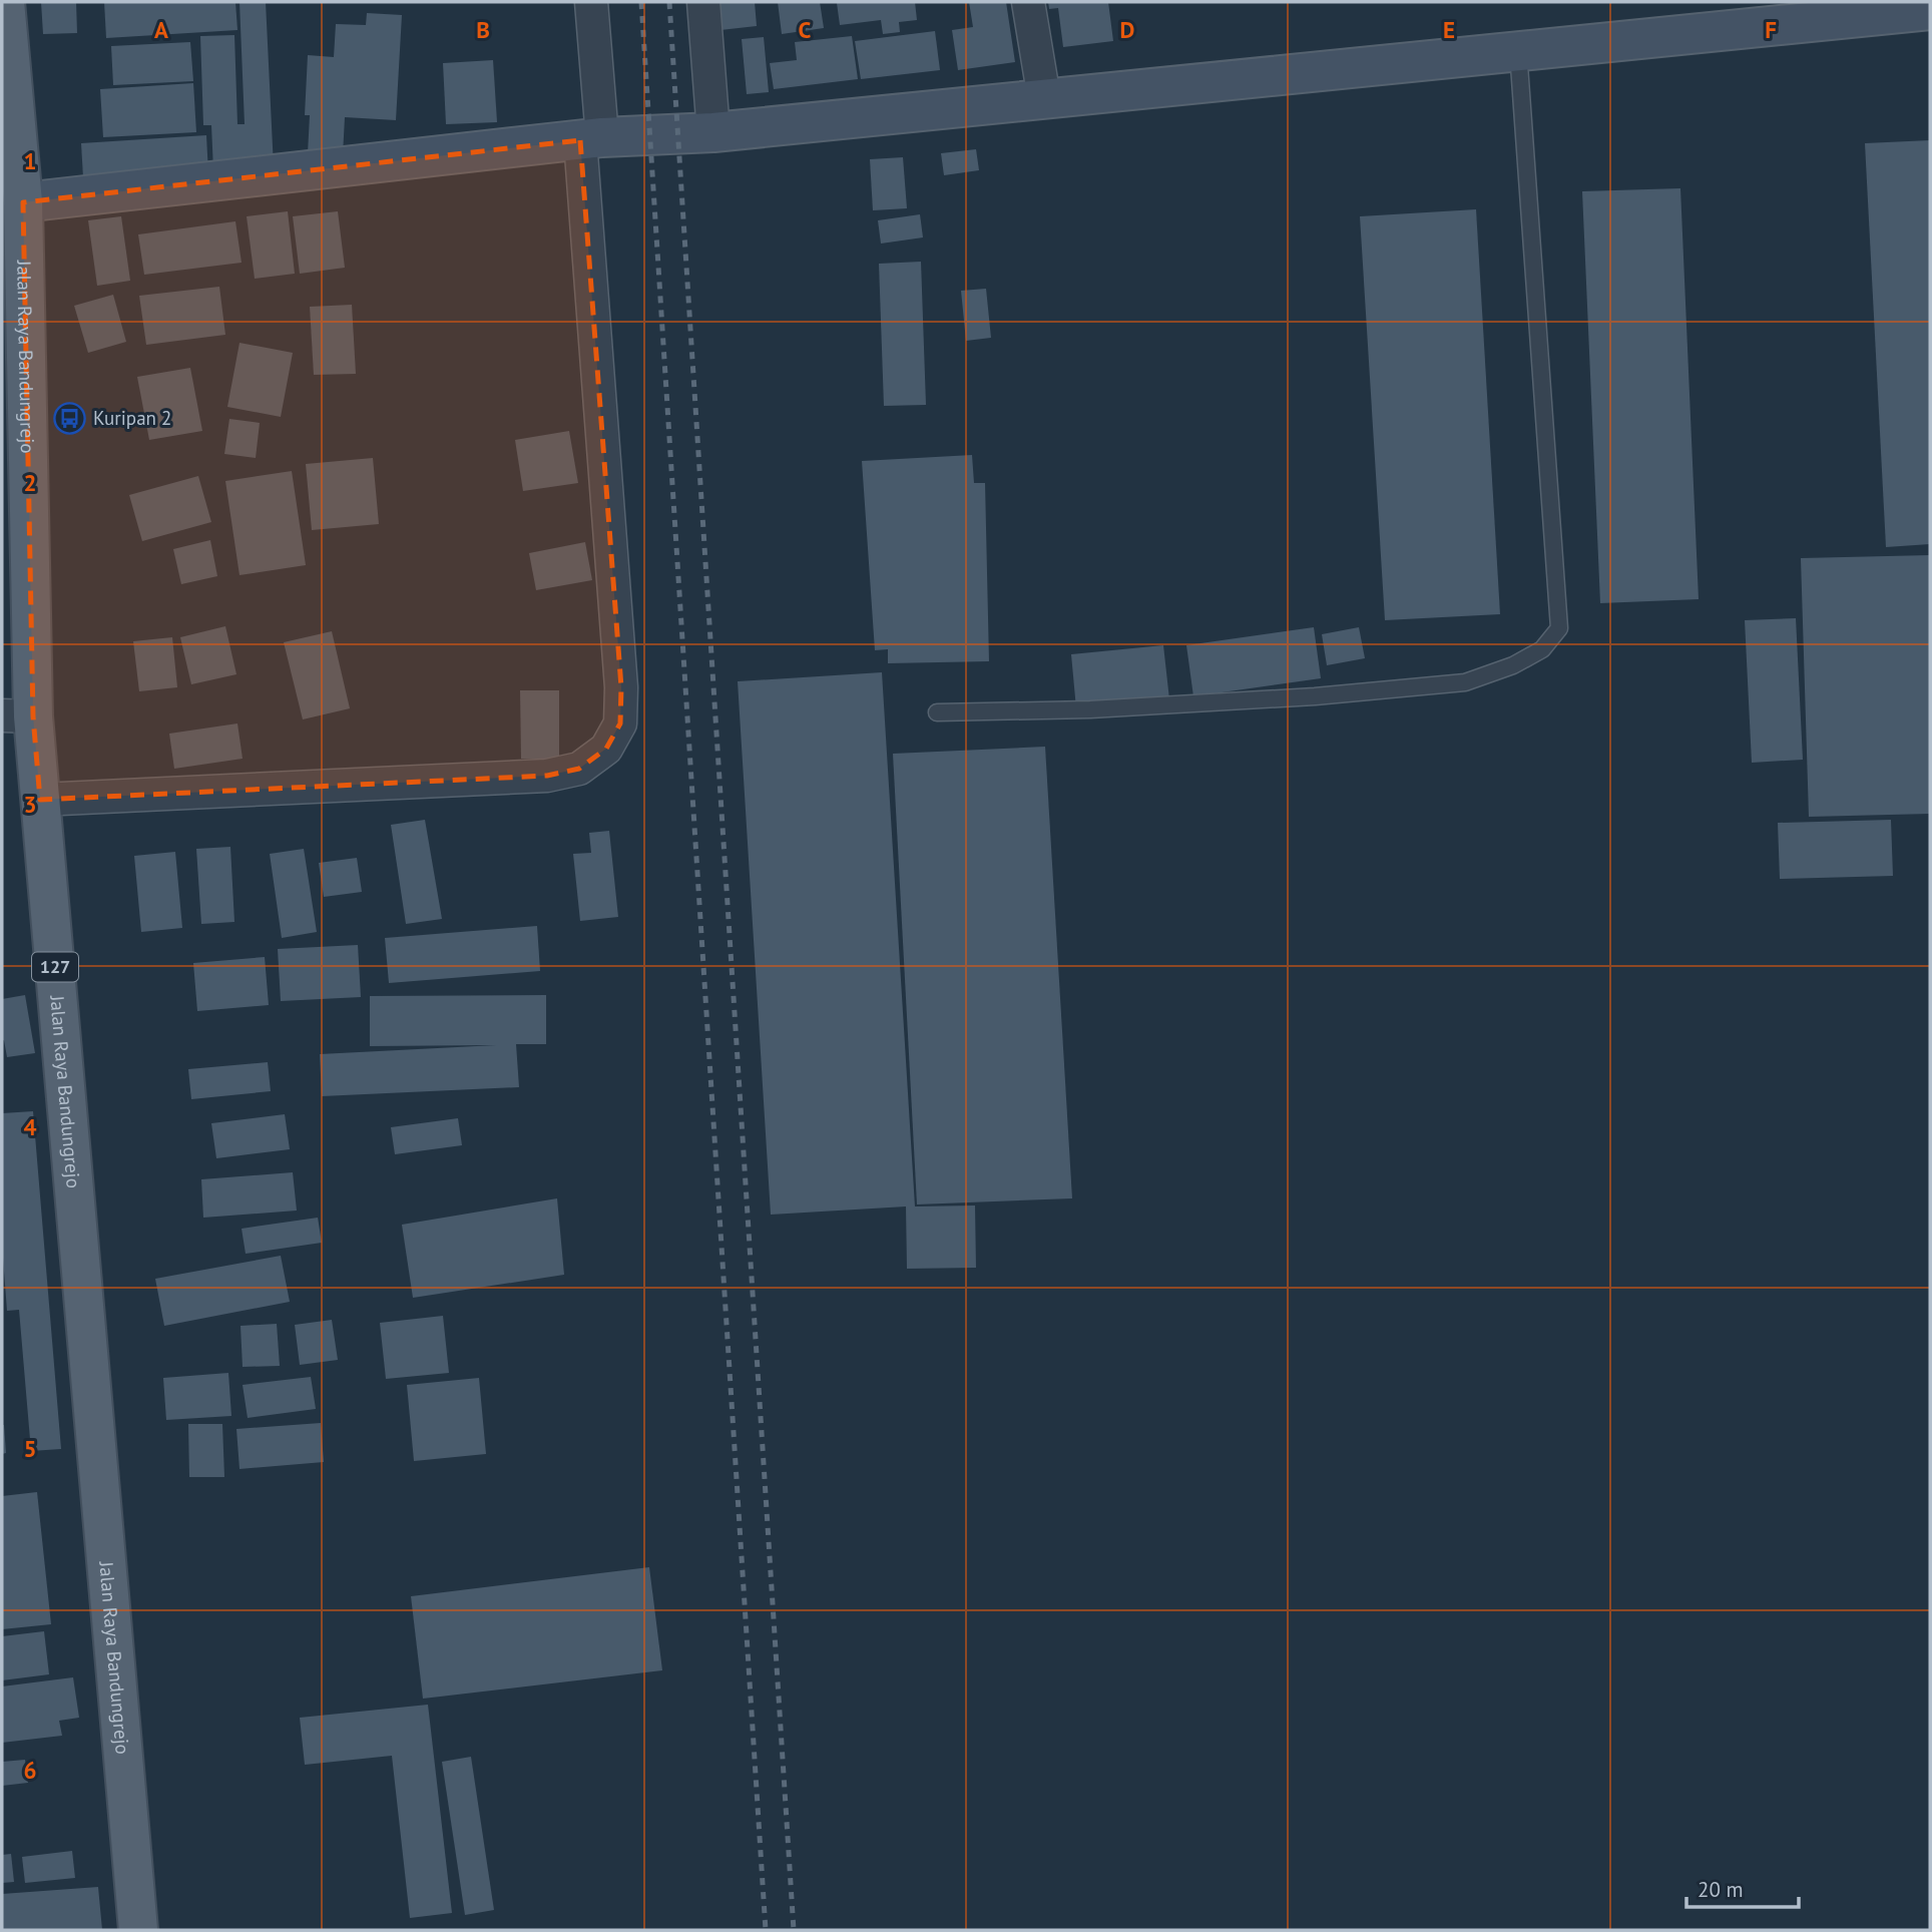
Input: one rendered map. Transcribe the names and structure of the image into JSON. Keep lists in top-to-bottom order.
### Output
{
  "streets": {
    "main road": ["Jalan Raya Bandungrejo", "127"]
  },
  "places": {
    "bus stop": ["Kuripan 2"]
  },
  "scale_bar": "20 m",
  "grid": {
    "columns": [
      "A",
      "B",
      "C",
      "D",
      "E",
      "F"
    ],
    "rows": [
      "1",
      "2",
      "3",
      "4",
      "5",
      "6"
    ]
  }
}
